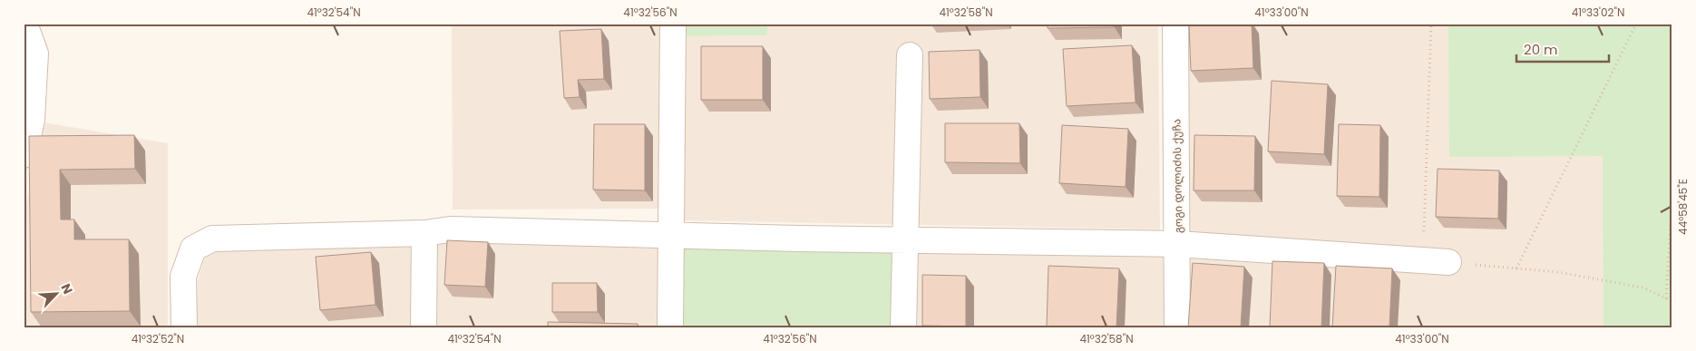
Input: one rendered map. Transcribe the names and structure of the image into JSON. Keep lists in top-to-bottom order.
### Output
{
  "streets": {
    "street": ["გოგი დოლიძის ქუჩა"]
  },
  "scale_bar": "20 m",
  "north": "top right",
  "coordinates": [
    "41°32'54\"N",
    "41°32'56\"N",
    "41°32'58\"N",
    "41°33'00\"N",
    "41°33'02\"N",
    "44°58'45\"E",
    "41°32'52\"N"
  ]
}
